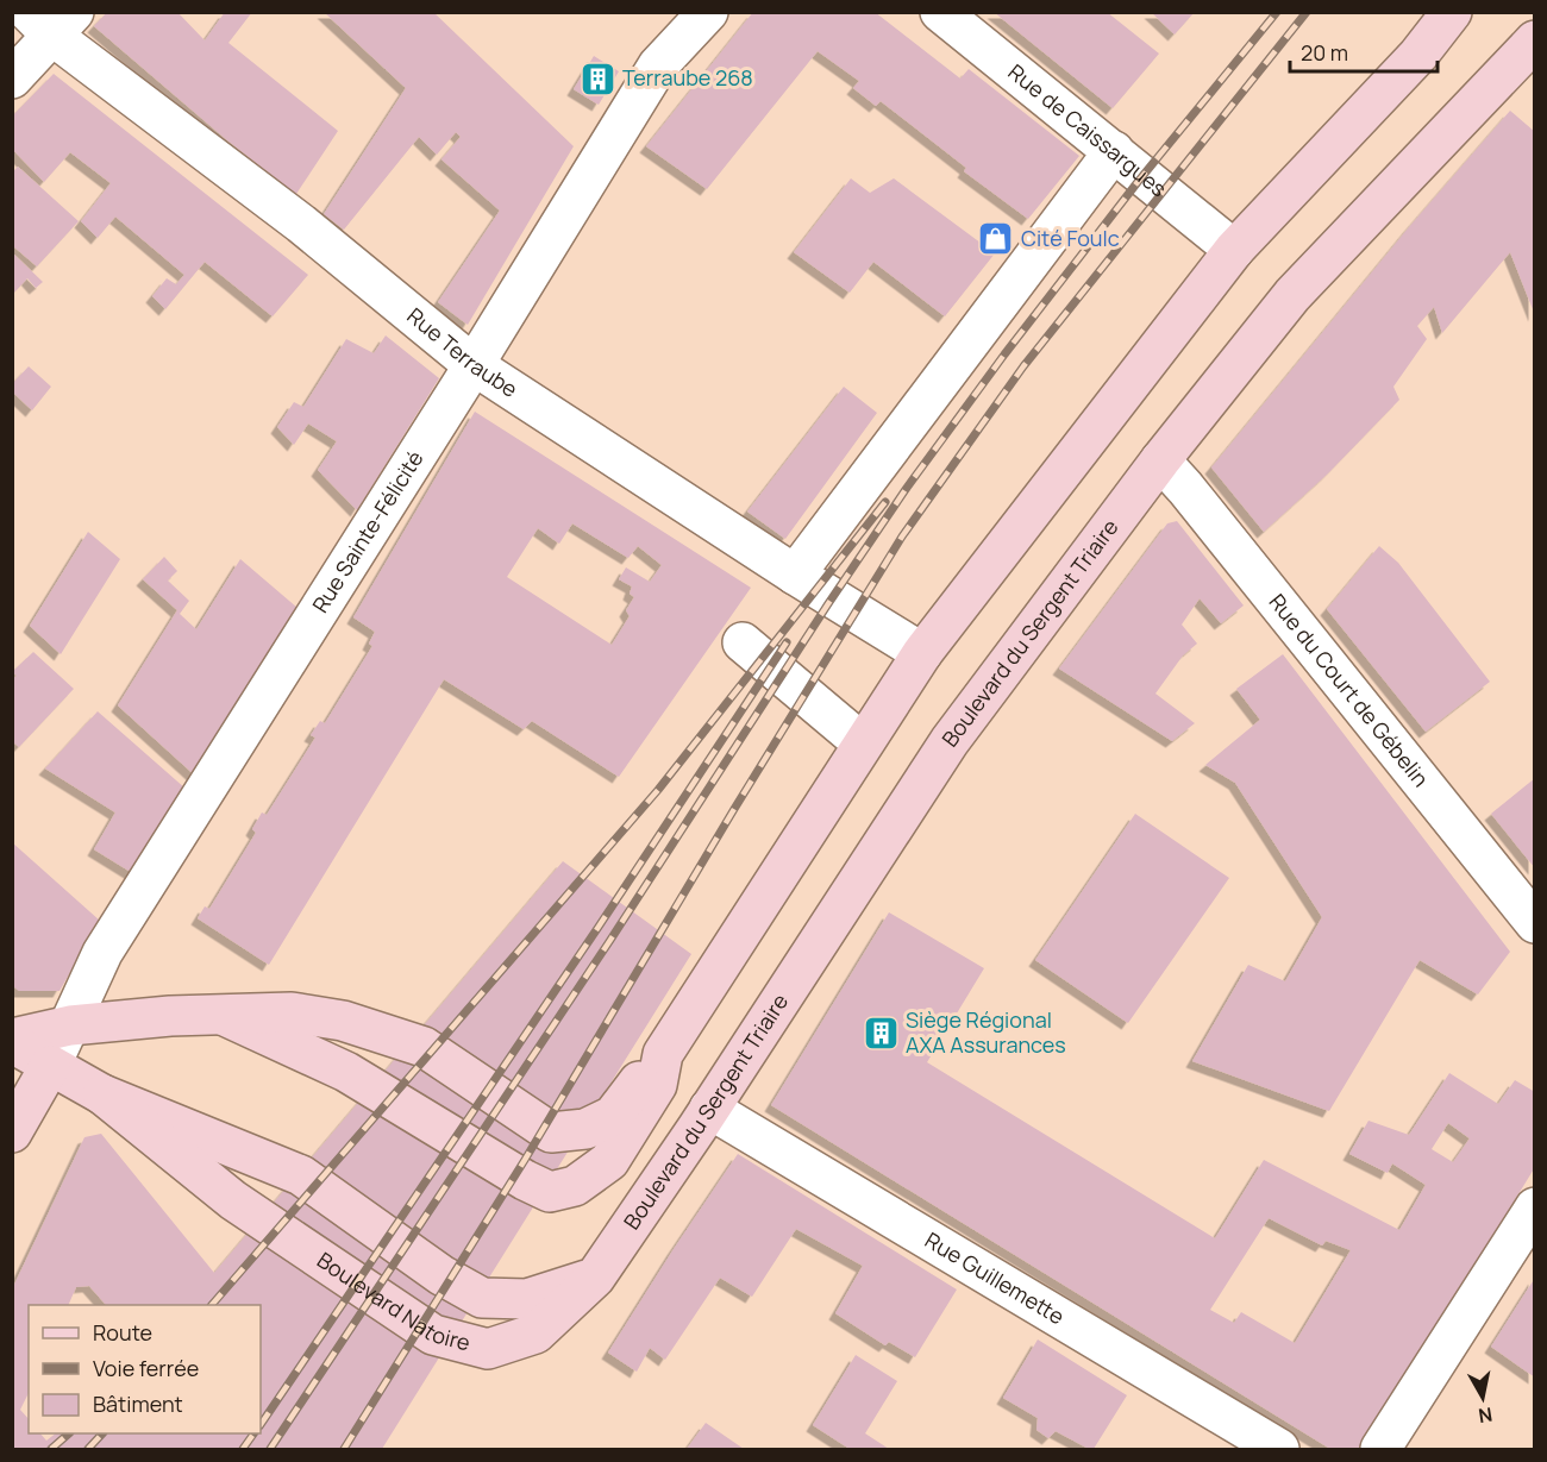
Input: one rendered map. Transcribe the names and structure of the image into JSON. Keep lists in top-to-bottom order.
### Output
{
  "streets": {
    "main road": ["Boulevard du Sergent Triaire", "Boulevard Natoire"],
    "street": [
      "Rue de Caissargues",
      "Rue Terraube",
      "Rue Sainte-Félicité",
      "Rue du Court de Gébelin",
      "Rue Guillemette"
    ]
  },
  "crossings": [
    ["Rue Terraube", "Rue Sainte-Félicité"],
    ["Rue Sainte-Félicité", "Boulevard Natoire"],
    ["Boulevard du Sergent Triaire", "Rue du Court de Gébelin"],
    ["Boulevard du Sergent Triaire", "Rue Guillemette"],
    ["Boulevard du Sergent Triaire", "Boulevard Natoire"]
  ],
  "places": {
    "building": ["Terraube 268", "Siège Régional AXA Assurances"],
    "shop": ["Cité Foulc"]
  },
  "legend": ["Route", "Voie ferrée", "Bâtiment"],
  "scale_bar": "20 m",
  "north": "bottom"
}
